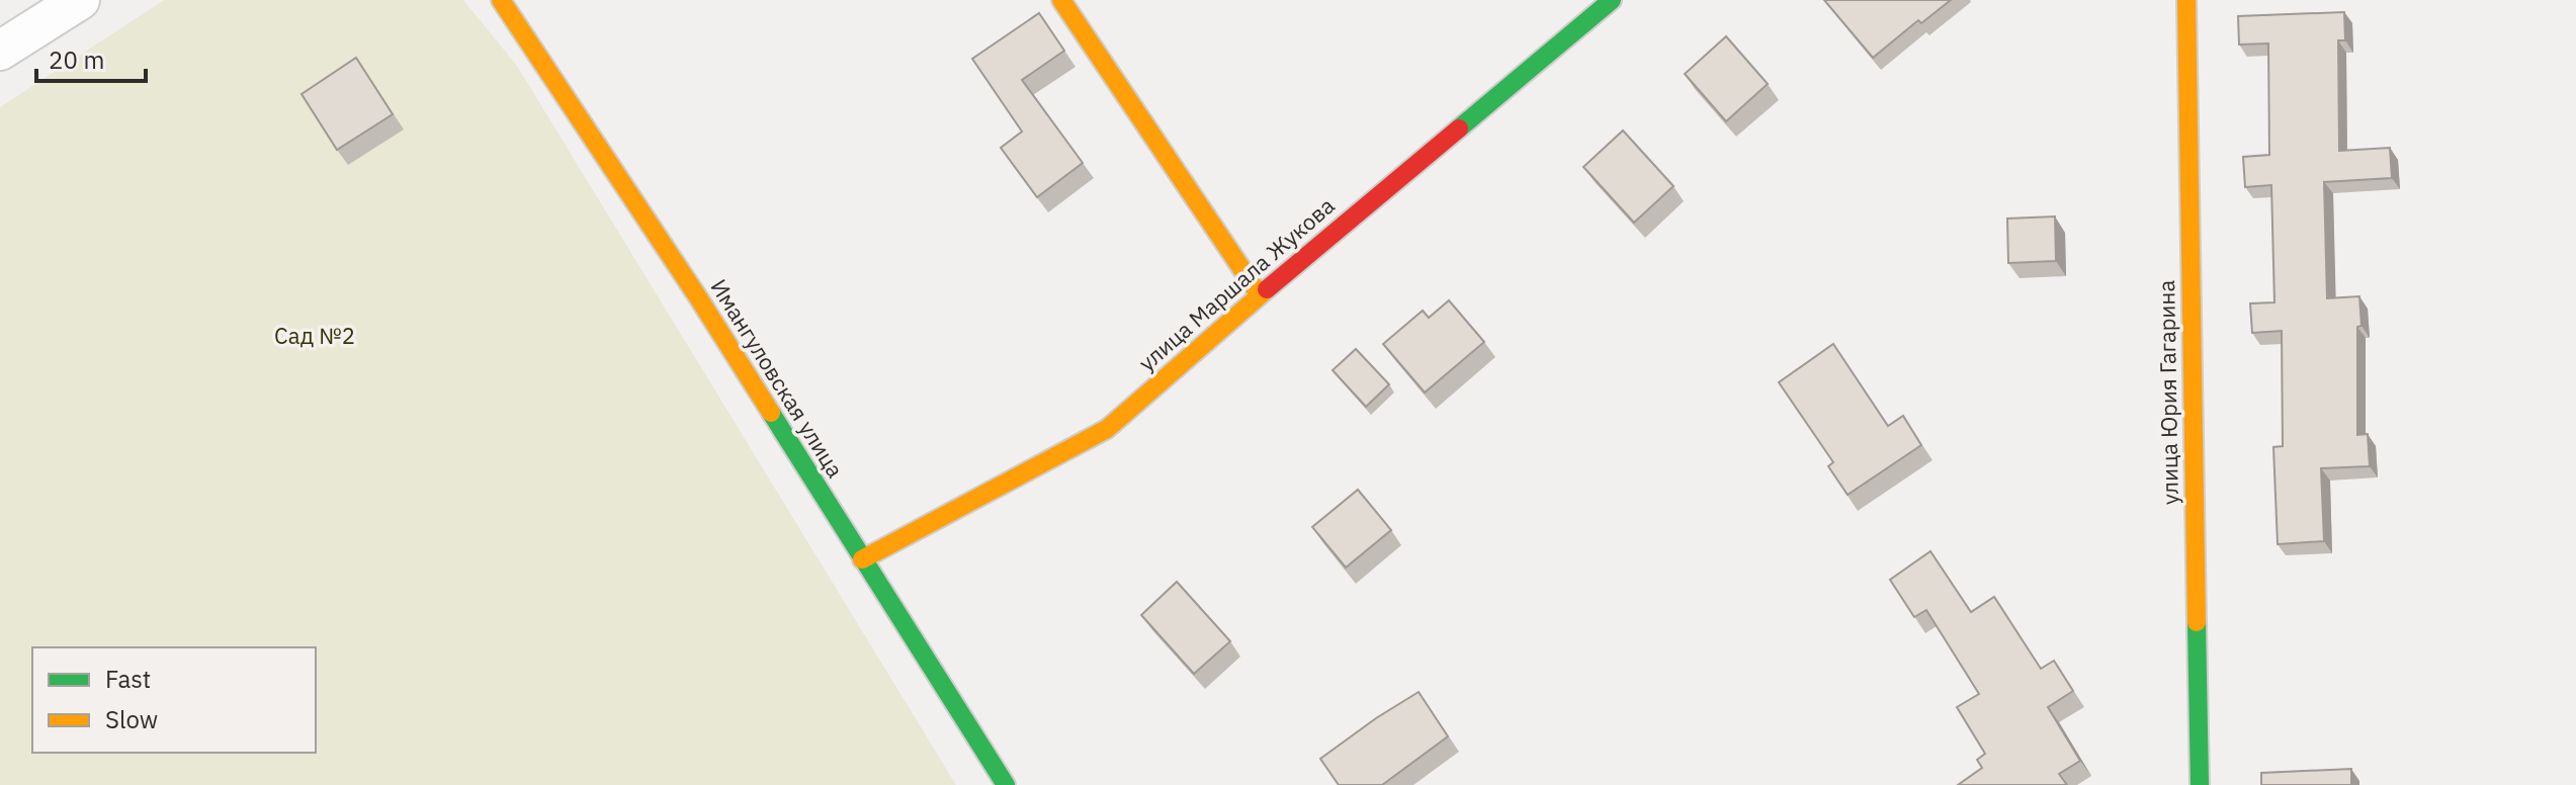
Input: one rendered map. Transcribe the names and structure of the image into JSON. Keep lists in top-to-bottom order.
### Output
{
  "streets": {
    "street": ["улица Маршала Жукова", "Имангуловская улица", "улица Юрия Гагарина"]
  },
  "crossings": [
    ["улица Маршала Жукова", "Имангуловская улица"]
  ],
  "parks": ["Сад №2"],
  "legend": ["Fast", "Slow"],
  "scale_bar": "20 m"
}
